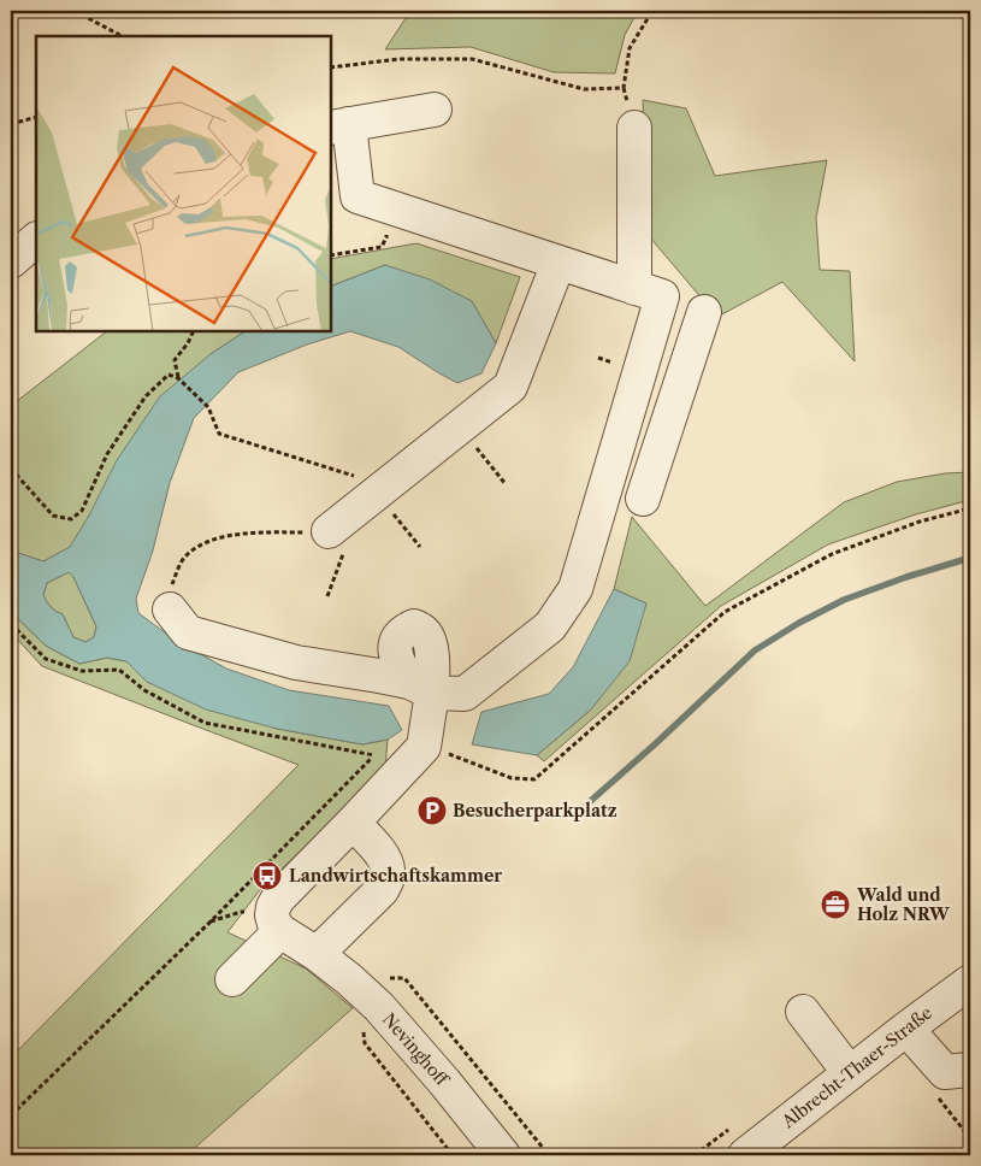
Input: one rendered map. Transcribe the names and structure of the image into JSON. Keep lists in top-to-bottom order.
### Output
{
  "streets": {
    "street": ["Nevinghoff", "Albrecht-Thaer-Straße"]
  },
  "places": {
    "parking": ["Besucherparkplatz"],
    "bus stop": ["Landwirtschaftskammer"],
    "office": ["Wald und Holz NRW"]
  }
}
